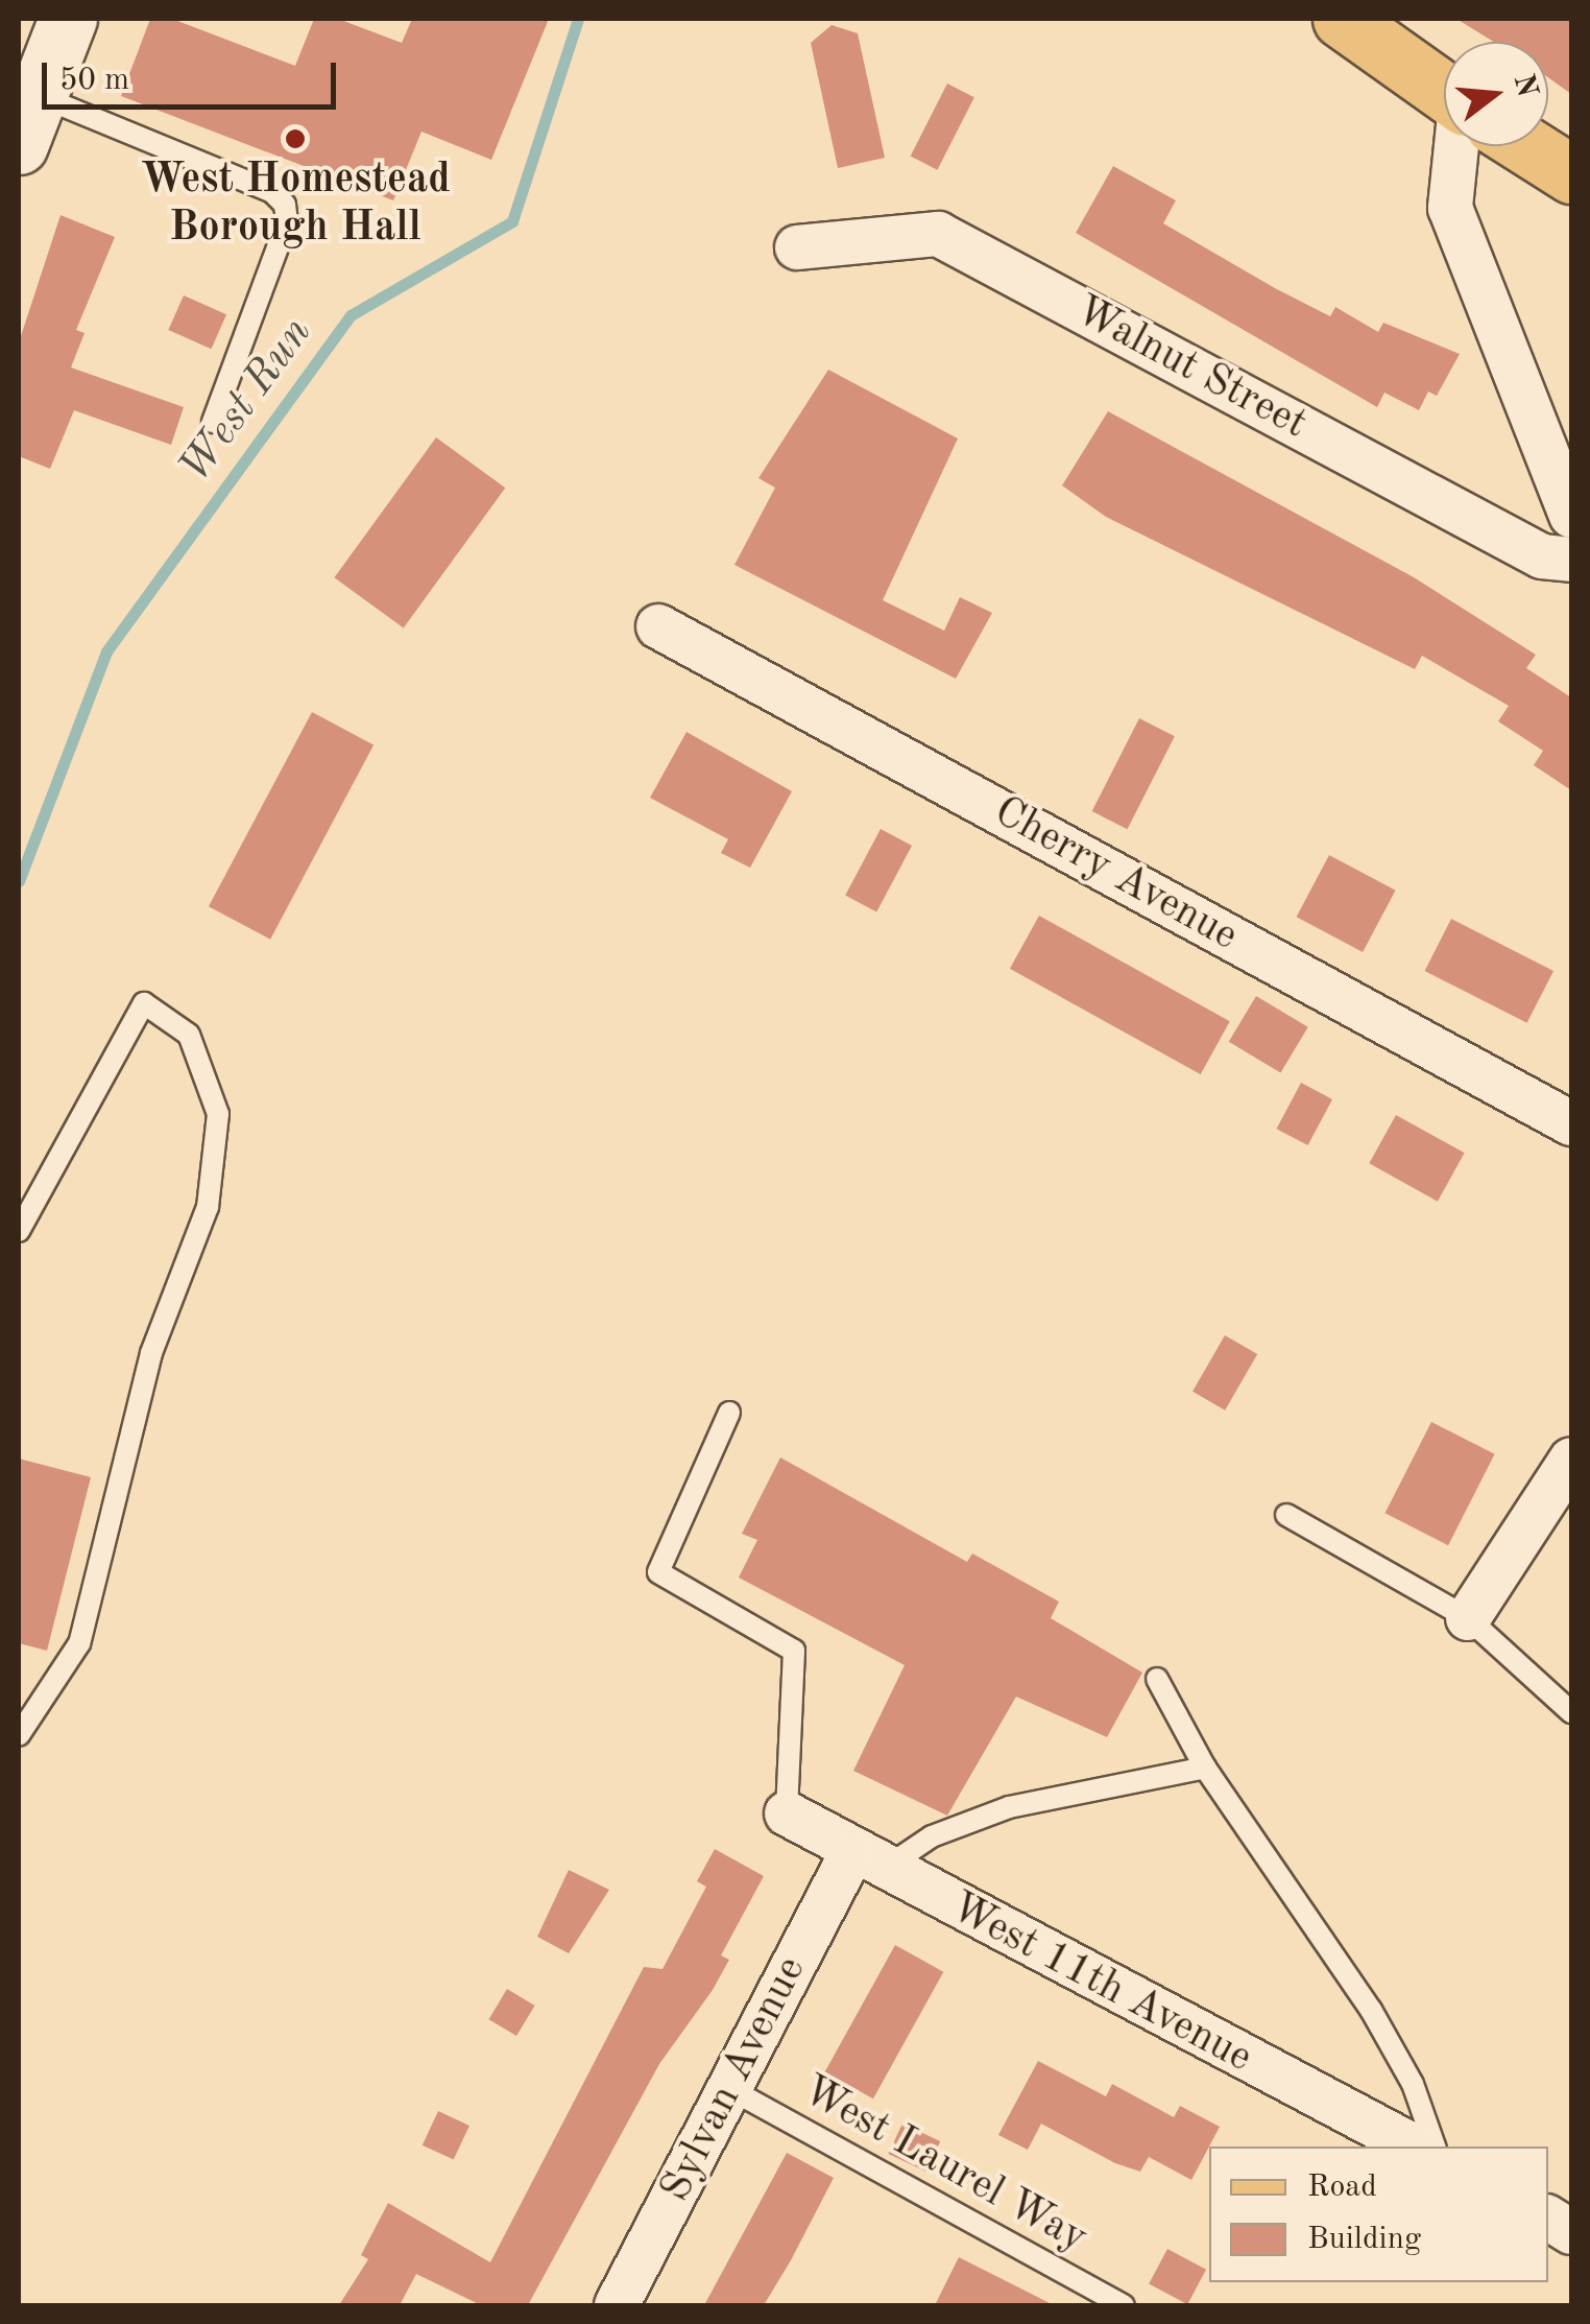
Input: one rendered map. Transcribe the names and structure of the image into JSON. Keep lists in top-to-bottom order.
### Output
{
  "streets": {
    "street": [
      "Walnut Street",
      "Cherry Avenue",
      "West 11th Avenue",
      "Sylvan Avenue"
    ],
    "lane": ["West Laurel Way"]
  },
  "crossings": [
    ["West 11th Avenue", "Sylvan Avenue"],
    ["Sylvan Avenue", "West Laurel Way"]
  ],
  "water": ["West Run"],
  "places": ["West Homestead Borough Hall"],
  "legend": ["Road", "Building"],
  "scale_bar": "50 m",
  "north": "right"
}
